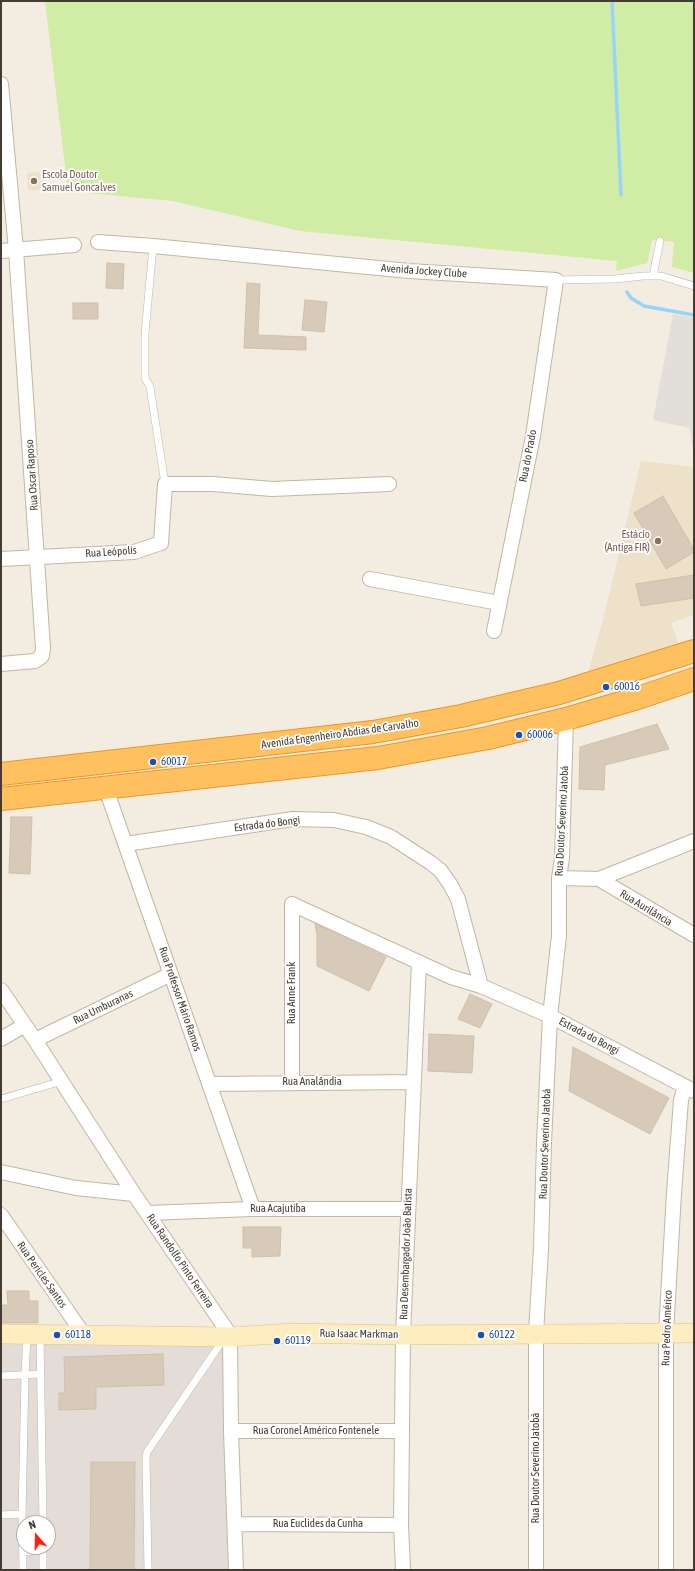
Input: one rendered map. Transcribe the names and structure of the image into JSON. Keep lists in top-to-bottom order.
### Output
{
  "streets": {
    "highway": ["Avenida Engenheiro Abdias de Carvalho"],
    "street": [
      "Avenida Jockey Clube",
      "Rua do Prado",
      "Rua Oscar Raposo",
      "Rua Leópolis",
      "Rua Doutor Severino Jatobá",
      "Estrada do Bongi",
      "Rua Aurilância",
      "Rua Anne Frank",
      "Rua Professor Mário Ramos",
      "Rua Umburanas",
      "Rua Analândia",
      "Rua Acajutiba",
      "Rua Desembargador João Batista",
      "Rua Randolfo Pinto Ferreira",
      "Rua Pericles Santos",
      "Rua Pedro Américo",
      "Rua Isaac Markman",
      "Rua Coronel Américo Fontenele",
      "Rua Euclides da Cunha"
    ]
  },
  "crossings": [
    ["Avenida Jockey Clube", "Rua do Prado"],
    ["Rua Oscar Raposo", "Rua Leópolis"],
    ["Rua Doutor Severino Jatobá", "Estrada do Bongi"],
    ["Rua Doutor Severino Jatobá", "Rua Isaac Markman"],
    ["Estrada do Bongi", "Rua Anne Frank"],
    ["Estrada do Bongi", "Rua Professor Mário Ramos"],
    ["Estrada do Bongi", "Rua Desembargador João Batista"],
    ["Estrada do Bongi", "Rua Pedro Américo"],
    ["Rua Anne Frank", "Rua Analândia"],
    ["Rua Professor Mário Ramos", "Rua Umburanas"],
    ["Rua Professor Mário Ramos", "Rua Analândia"],
    ["Rua Professor Mário Ramos", "Rua Acajutiba"],
    ["Rua Umburanas", "Rua Randolfo Pinto Ferreira"],
    ["Rua Analândia", "Rua Desembargador João Batista"],
    ["Rua Acajutiba", "Rua Desembargador João Batista"],
    ["Rua Acajutiba", "Rua Randolfo Pinto Ferreira"],
    ["Rua Desembargador João Batista", "Rua Isaac Markman"],
    ["Rua Desembargador João Batista", "Rua Coronel Américo Fontenele"],
    ["Rua Desembargador João Batista", "Rua Euclides da Cunha"],
    ["Rua Randolfo Pinto Ferreira", "Rua Isaac Markman"],
    ["Rua Pericles Santos", "Rua Isaac Markman"],
    ["Rua Pedro Américo", "Rua Isaac Markman"]
  ],
  "places": [
    "Escola Doutor Samuel Goncalves",
    "Estácio (Antiga FIR)",
    "60016",
    "60006",
    "60017",
    "60118",
    "60122",
    "60119"
  ],
  "north": "top"
}
